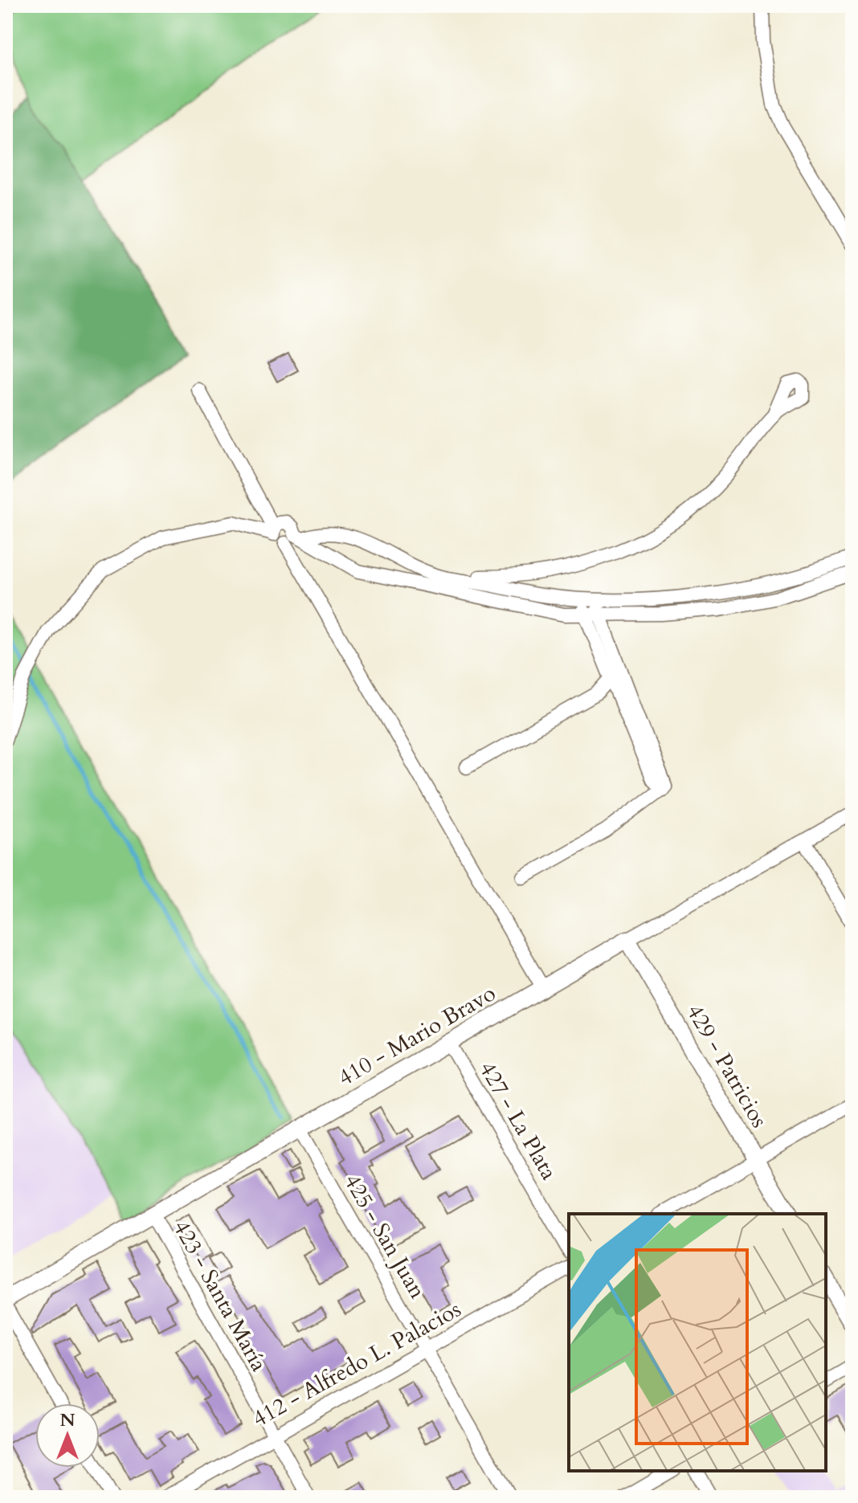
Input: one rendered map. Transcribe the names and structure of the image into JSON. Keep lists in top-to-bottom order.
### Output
{
  "streets": {
    "street": [
      "410 - Mario Bravo",
      "429 - Patricios",
      "427 - La Plata",
      "425 - San Juan",
      "423 - Santa María",
      "412 - Alfredo L. Palacios"
    ]
  },
  "crossings": [
    ["410 - Mario Bravo", "429 - Patricios"],
    ["410 - Mario Bravo", "427 - La Plata"],
    ["410 - Mario Bravo", "425 - San Juan"],
    ["410 - Mario Bravo", "423 - Santa María"],
    ["425 - San Juan", "412 - Alfredo L. Palacios"],
    ["423 - Santa María", "412 - Alfredo L. Palacios"]
  ],
  "north": "top"
}
